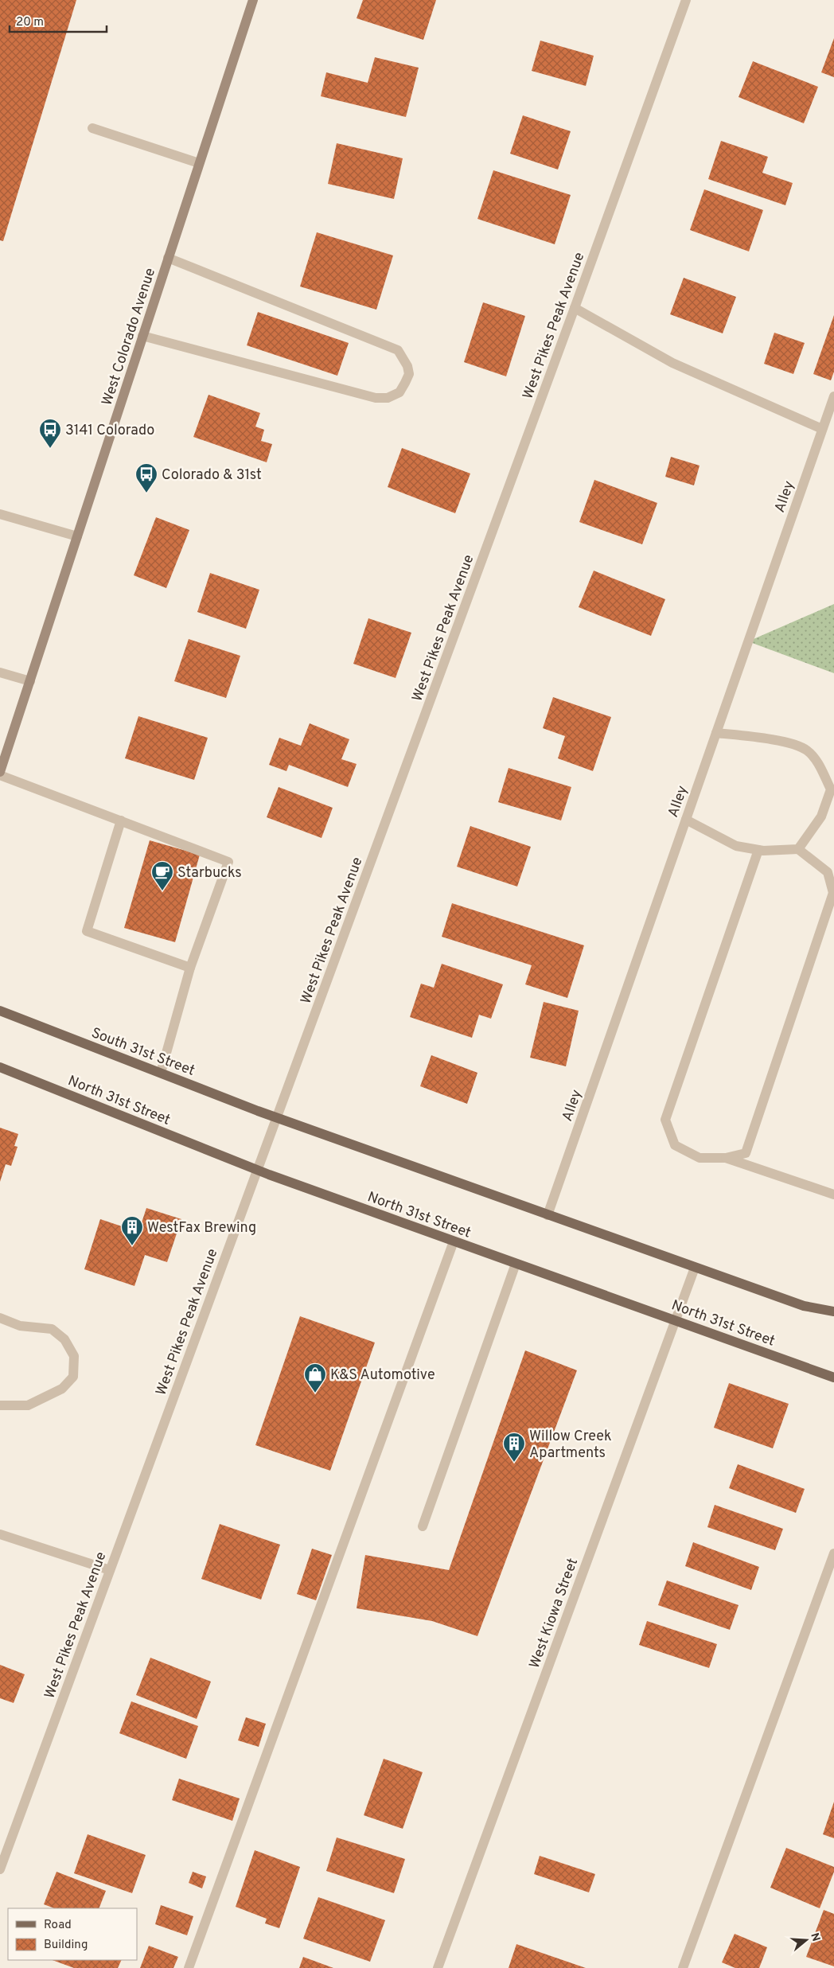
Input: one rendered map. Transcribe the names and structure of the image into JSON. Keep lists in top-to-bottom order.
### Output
{
  "streets": {
    "main road": ["West Colorado Avenue", "South 31st Street", "North 31st Street"],
    "street": ["West Pikes Peak Avenue", "Alley", "West Kiowa Street"]
  },
  "crossings": [
    ["West Pikes Peak Avenue", "South 31st Street"],
    ["West Pikes Peak Avenue", "North 31st Street"],
    ["North 31st Street", "West Kiowa Street"]
  ],
  "places": {
    "bus stop": ["3141 Colorado", "Colorado & 31st"],
    "cafe": ["Starbucks"],
    "building": ["WestFax Brewing", "Willow Creek Apartments"],
    "shop": ["K&S Automotive"]
  },
  "legend": ["Road", "Building"],
  "scale_bar": "20 m",
  "north": "right"
}
